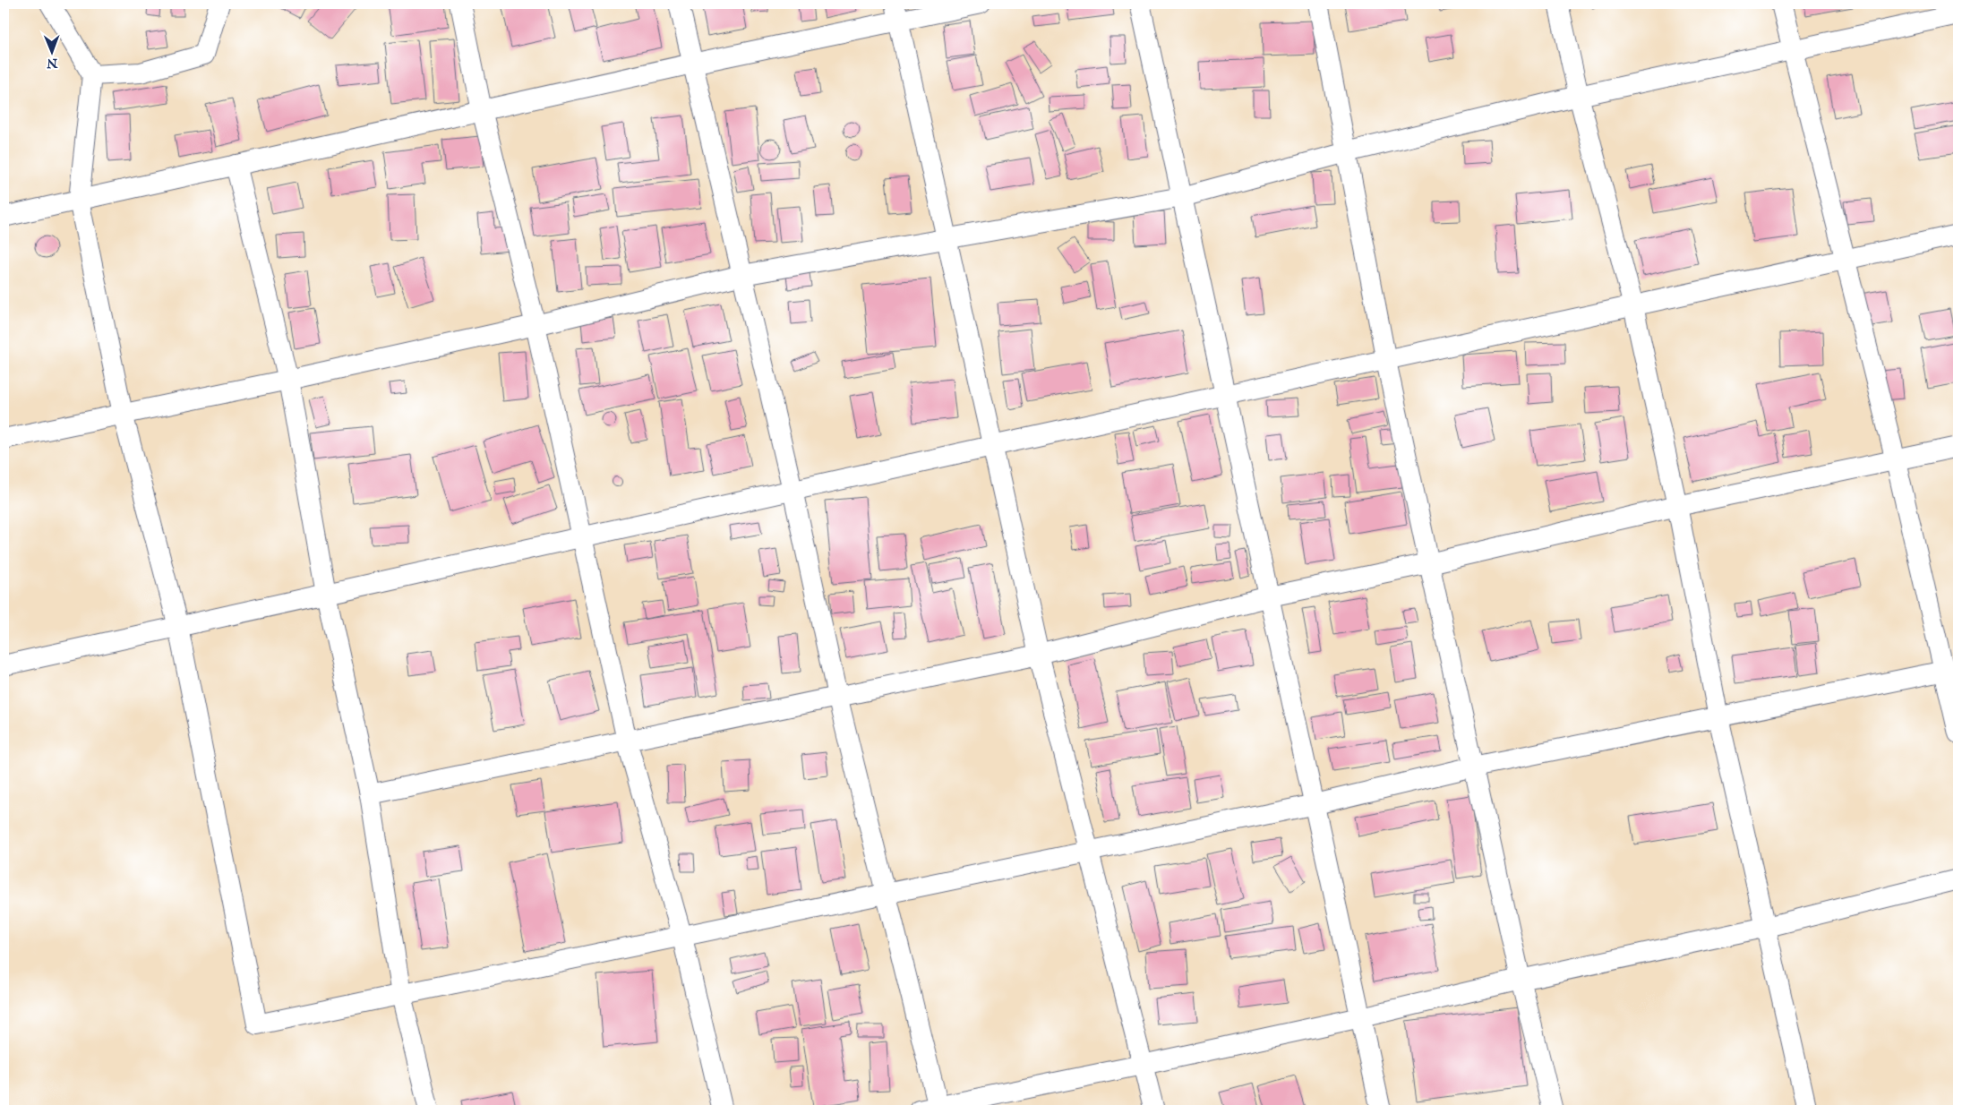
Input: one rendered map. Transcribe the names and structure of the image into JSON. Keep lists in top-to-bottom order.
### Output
{
  "north": "bottom"
}
